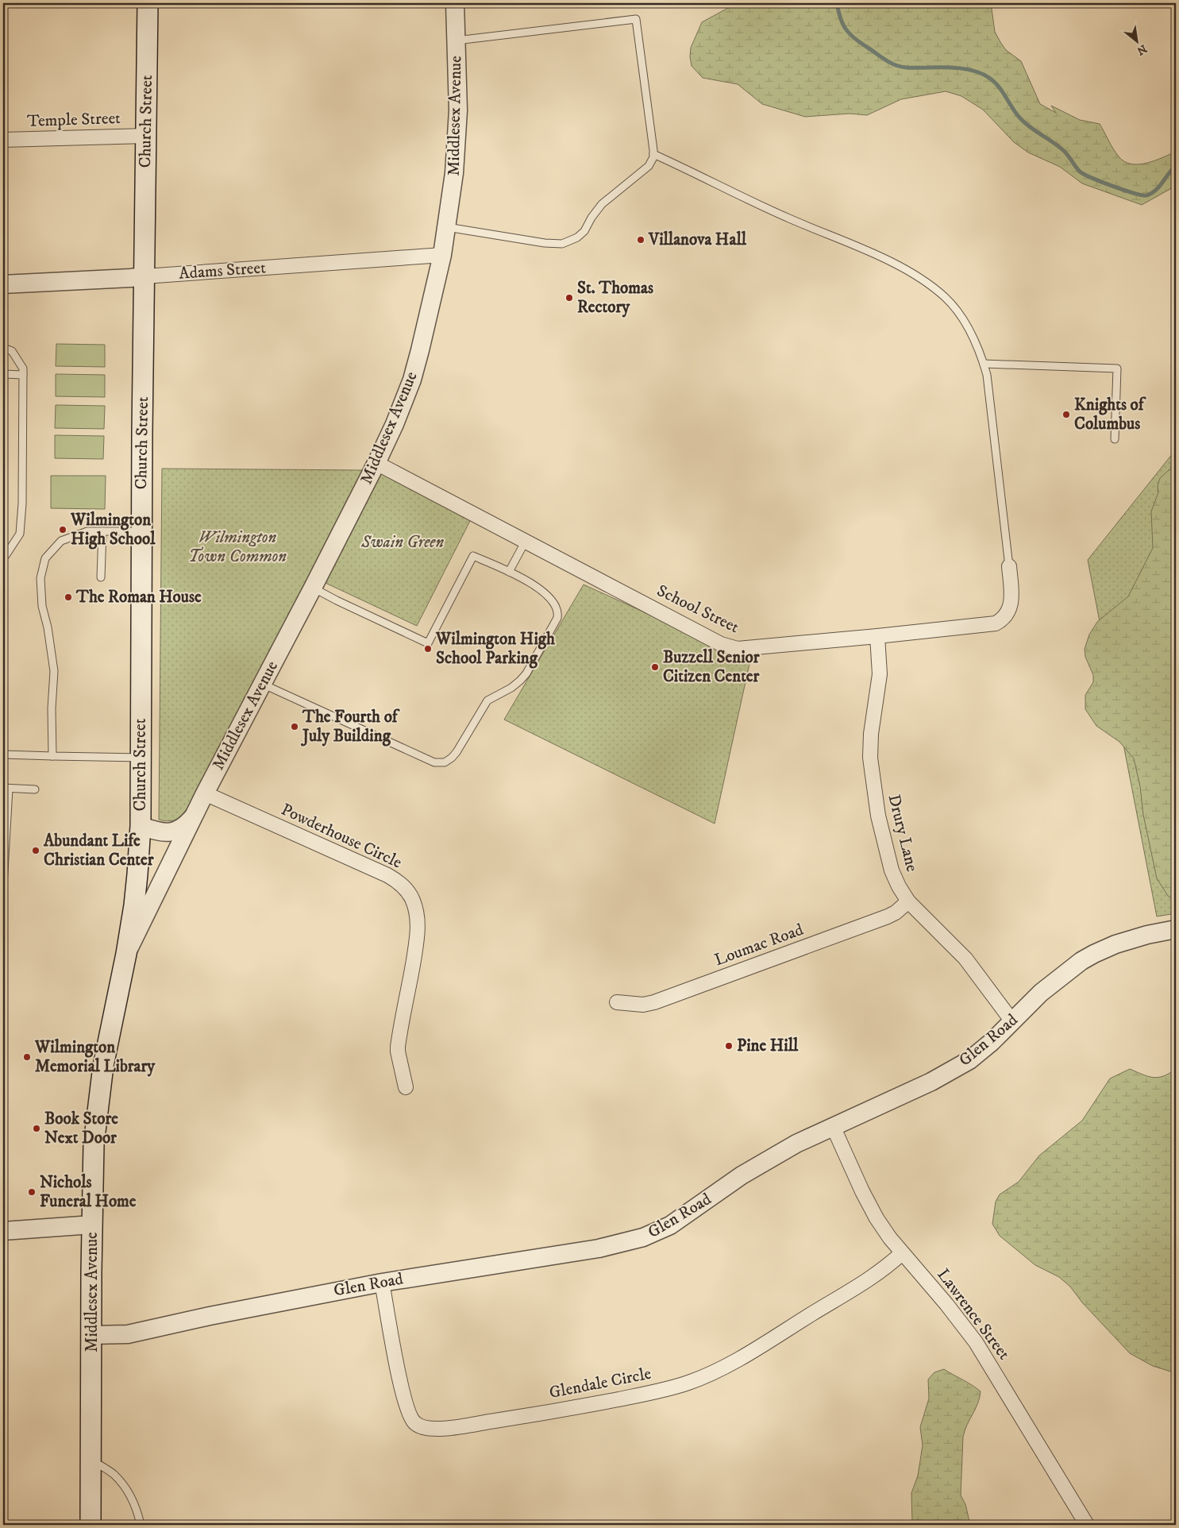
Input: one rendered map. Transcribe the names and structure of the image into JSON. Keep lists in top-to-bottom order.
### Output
{
  "streets": {
    "main road": ["Middlesex Avenue", "Church Street"],
    "street": [
      "Temple Street",
      "Adams Street",
      "School Street",
      "Drury Lane",
      "Powderhouse Circle",
      "Loumac Road",
      "Glen Road",
      "Lawrence Street",
      "Glendale Circle"
    ]
  },
  "crossings": [
    ["Middlesex Avenue", "Church Street"],
    ["Middlesex Avenue", "Adams Street"],
    ["Middlesex Avenue", "School Street"],
    ["Middlesex Avenue", "Powderhouse Circle"],
    ["Middlesex Avenue", "Glen Road"],
    ["Temple Street", "Church Street"],
    ["Church Street", "Adams Street"],
    ["School Street", "Drury Lane"],
    ["Drury Lane", "Loumac Road"],
    ["Drury Lane", "Glen Road"],
    ["Glen Road", "Lawrence Street"],
    ["Glen Road", "Glendale Circle"],
    ["Lawrence Street", "Glendale Circle"]
  ],
  "parks": ["Wilmington Town Common", "Swain Green"],
  "places": [
    "Villanova Hall",
    "St. Thomas Rectory",
    "Knights of Columbus",
    "Wilmington High School",
    "The Roman House",
    "Wilmington High School Parking",
    "Buzzell Senior Citizen Center",
    "The Fourth of July Building",
    "Abundant Life Christian Center",
    "Pine Hill",
    "Wilmington Memorial Library",
    "Book Store Next Door",
    "Nichols Funeral Home"
  ],
  "north": "bottom right"
}
